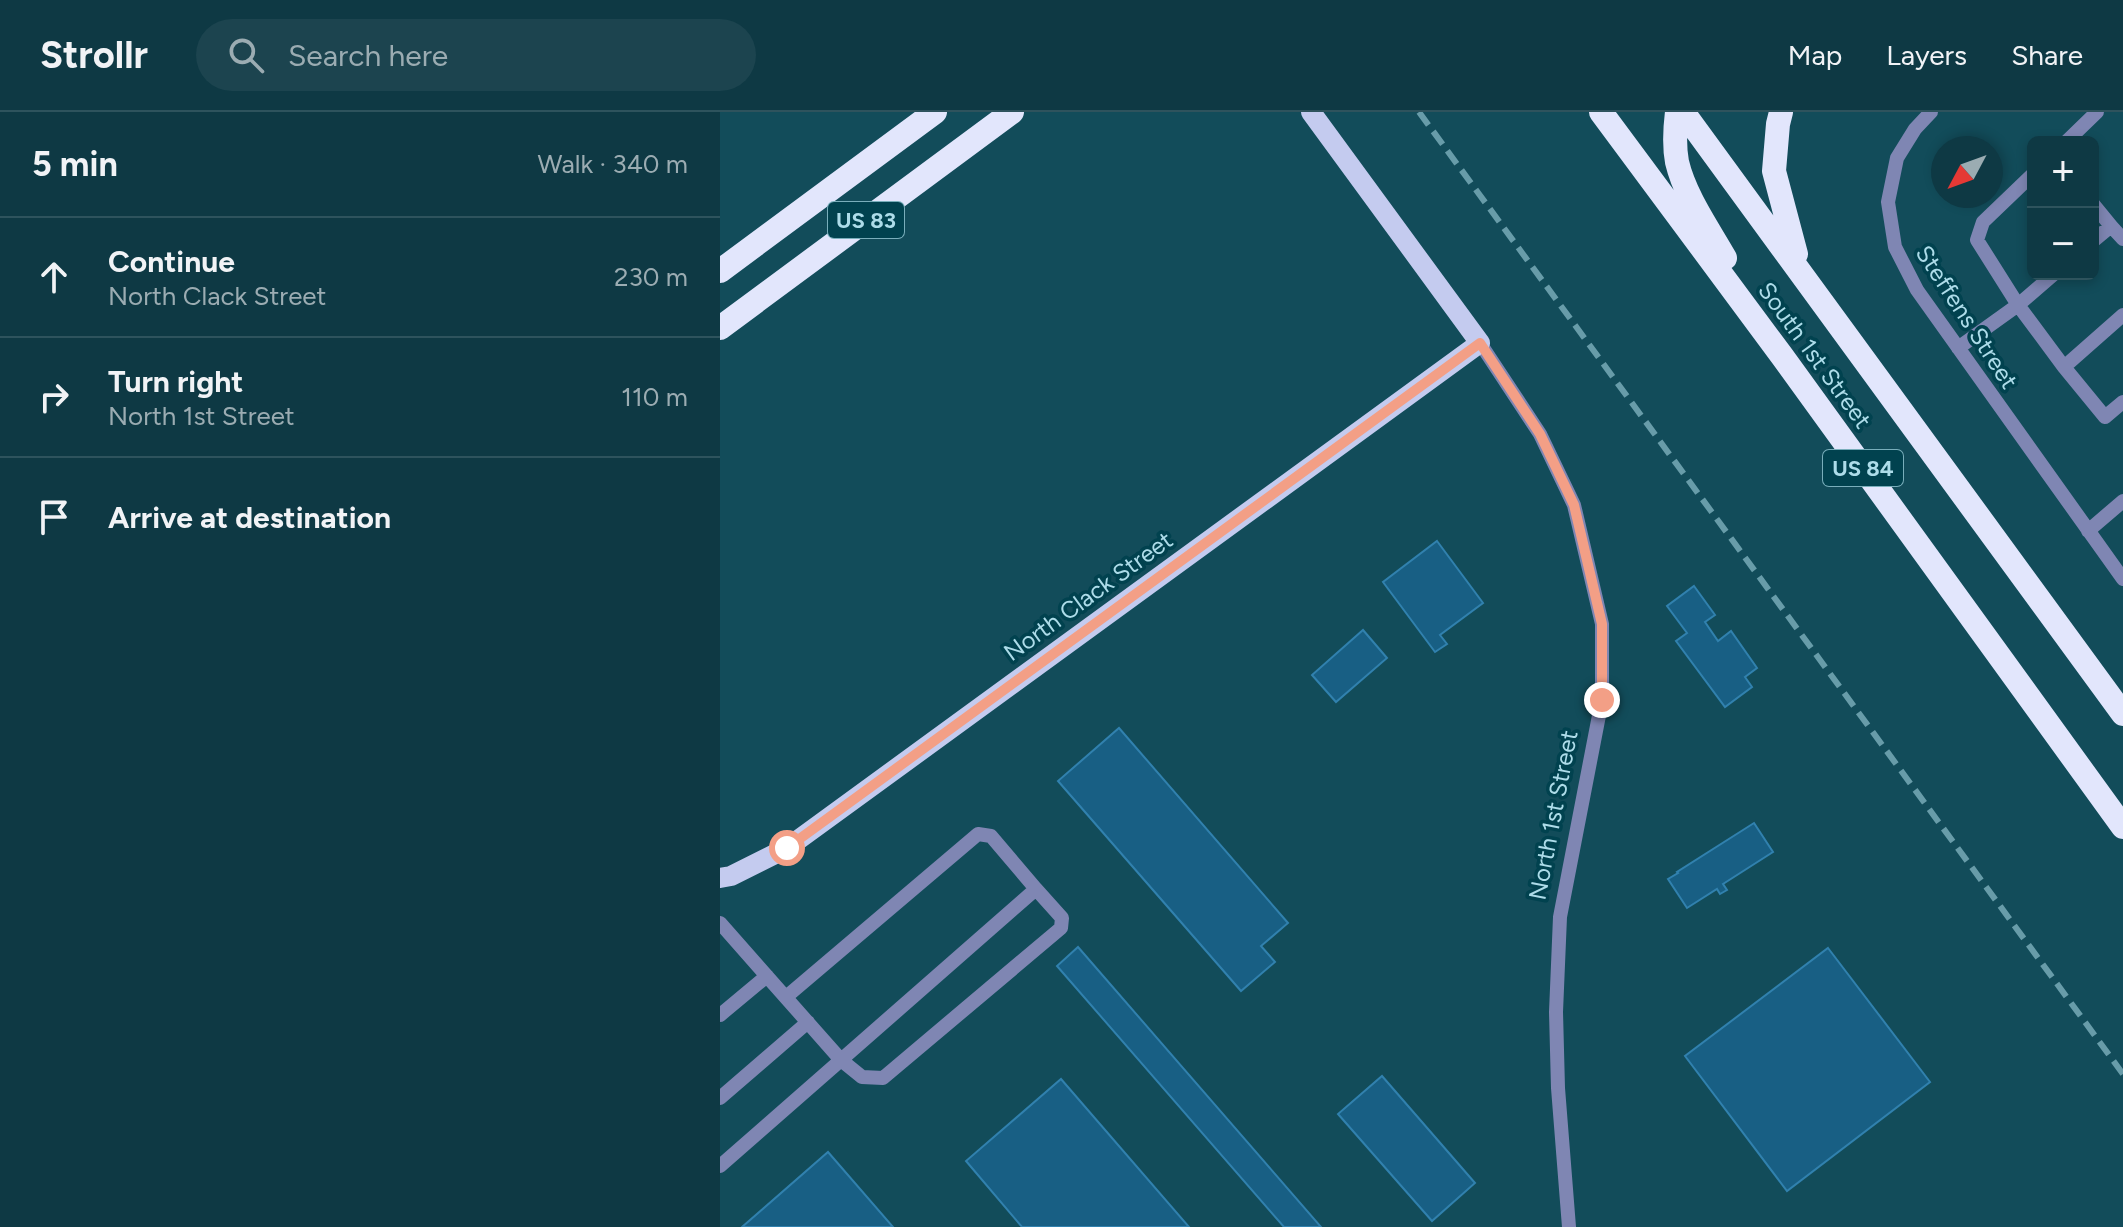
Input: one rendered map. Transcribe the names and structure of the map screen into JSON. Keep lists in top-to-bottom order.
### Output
{
  "streets": {
    "highway": ["US 83", "South 1st Street", "US 84"],
    "main road": ["North Clack Street", "North 1st Street"],
    "street": ["Steffens Street"]
  },
  "crossings": [
    ["South 1st Street", "US 84"],
    ["North Clack Street", "North 1st Street"]
  ],
  "north": "bottom left",
  "page": {
    "header": "Strollr",
    "search": "Search here",
    "nav": ["Map", "Layers", "Share"],
    "heading": ["5 min", "Walk · 340 m"],
    "map_buttons": ["+", "−"],
    "list": [
      ["Continue", "North Clack Street", "230 m"],
      ["Turn right", "North 1st Street", "110 m"],
      "Arrive at destination"
    ]
  }
}
